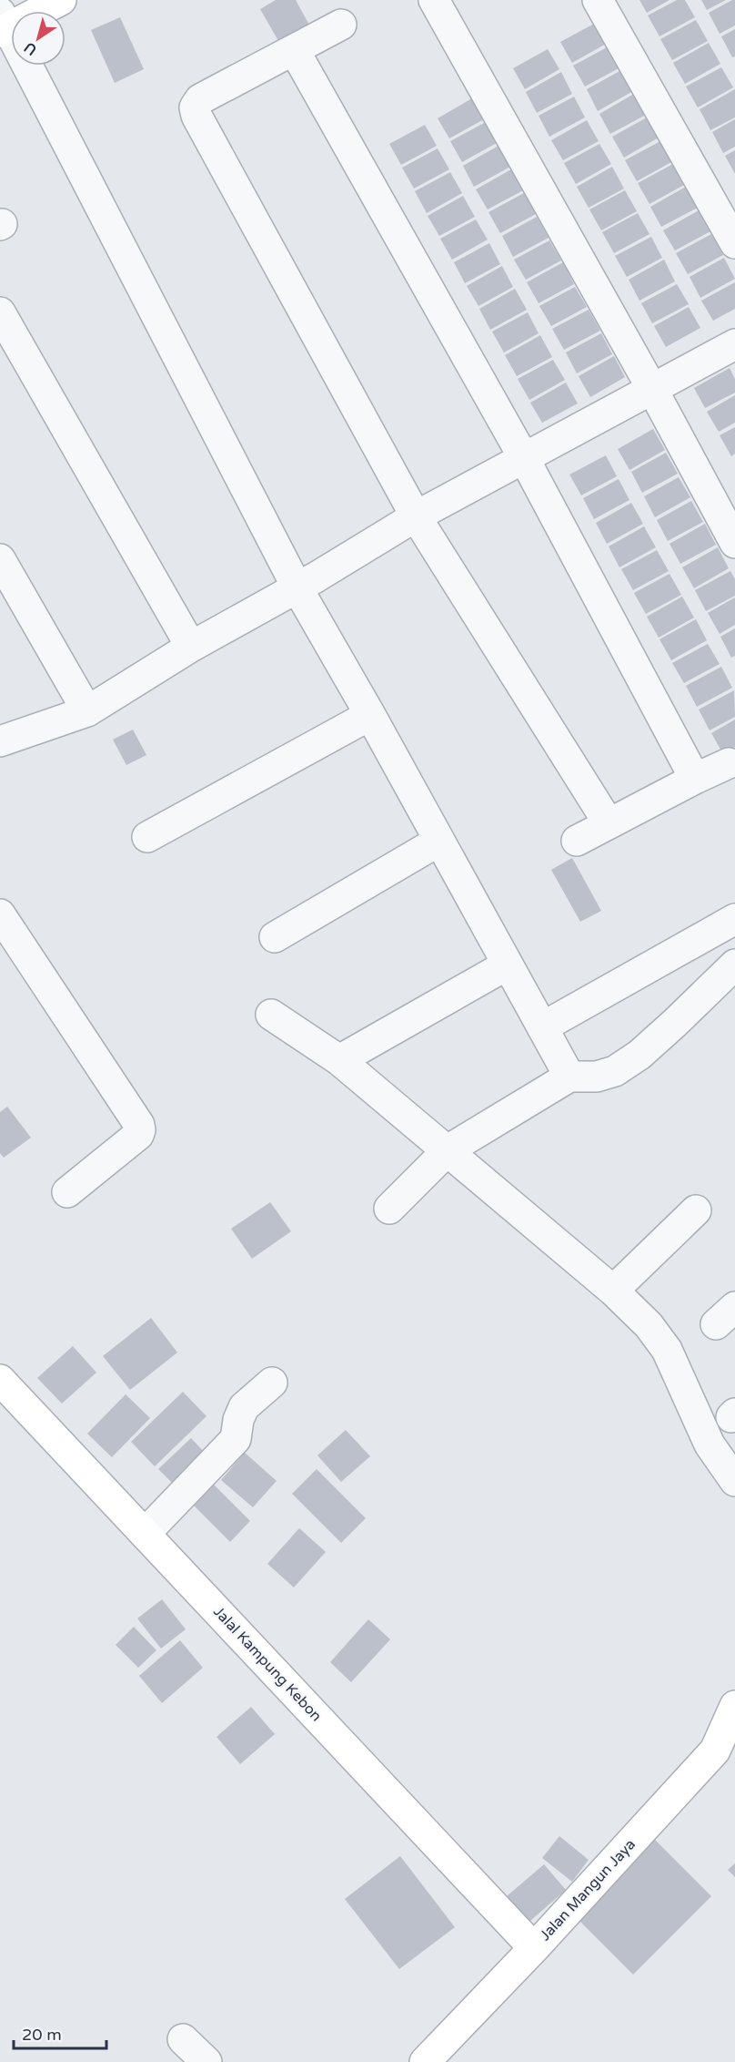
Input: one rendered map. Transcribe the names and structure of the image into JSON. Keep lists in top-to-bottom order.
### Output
{
  "streets": {
    "street": ["Jalal Kampung Kebon", "Jalan Mangun Jaya"]
  },
  "crossings": [
    ["Jalal Kampung Kebon", "Jalan Mangun Jaya"]
  ],
  "scale_bar": "20 m",
  "north": "bottom left"
}
